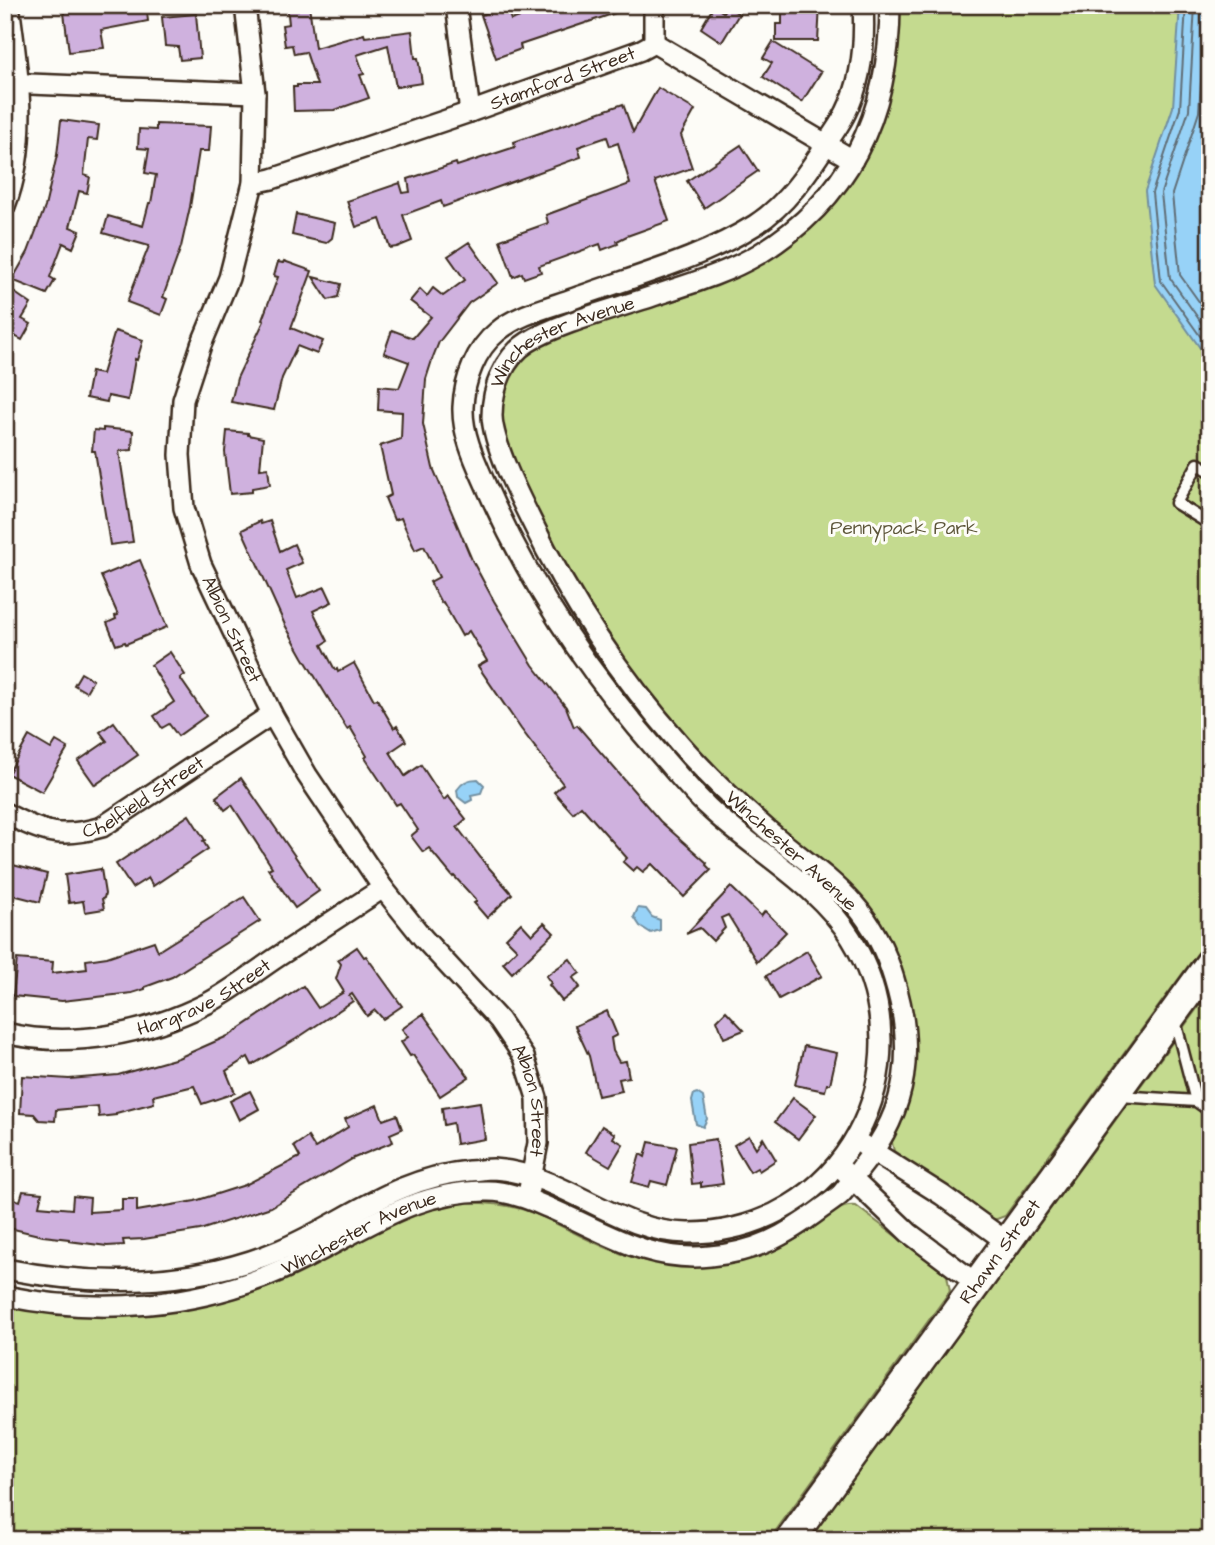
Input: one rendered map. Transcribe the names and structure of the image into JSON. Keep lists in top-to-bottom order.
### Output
{
  "streets": {
    "main road": ["Rhawn Street"],
    "street": [
      "Stamford Street",
      "Winchester Avenue",
      "Albion Street",
      "Chelfield Street",
      "Hargrave Street"
    ]
  },
  "crossings": [
    ["Stamford Street", "Winchester Avenue"],
    ["Stamford Street", "Albion Street"],
    ["Winchester Avenue", "Albion Street"],
    ["Albion Street", "Chelfield Street"],
    ["Albion Street", "Hargrave Street"]
  ],
  "parks": ["Pennypack Park"]
}
